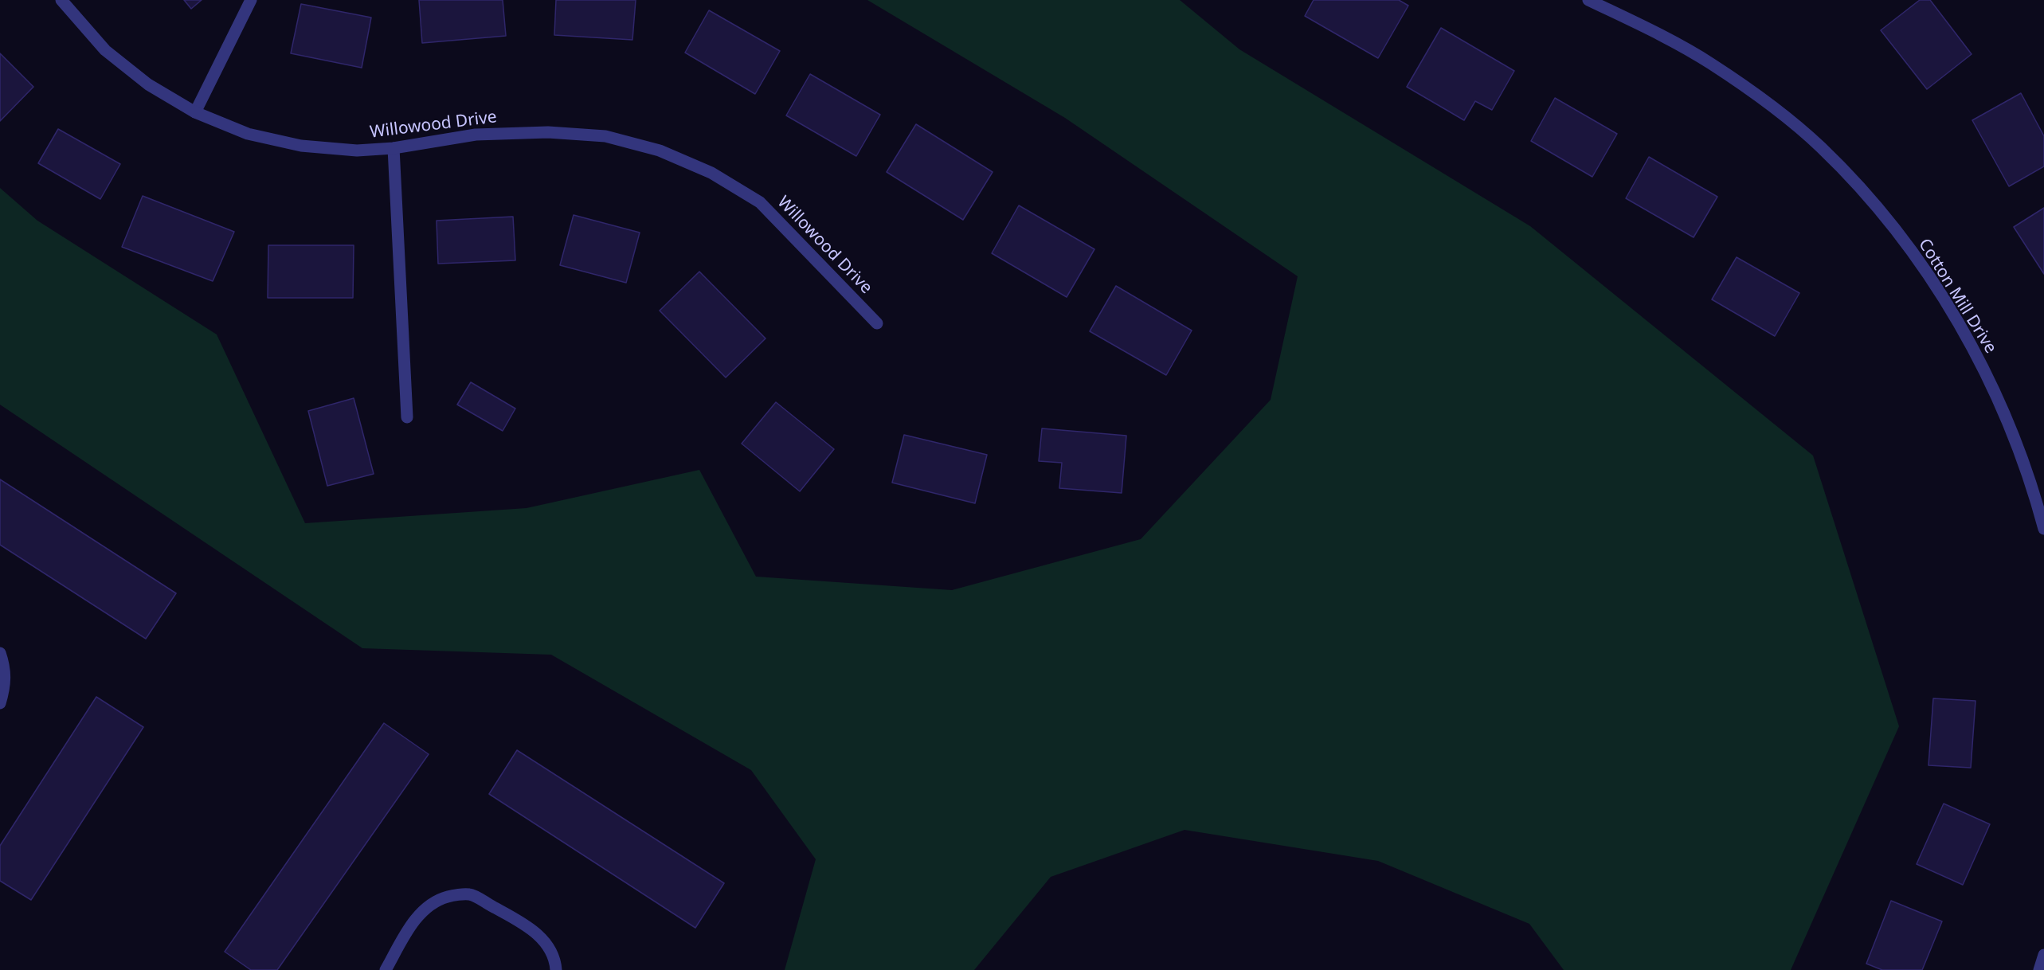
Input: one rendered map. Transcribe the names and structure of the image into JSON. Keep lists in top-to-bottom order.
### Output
{
  "streets": {
    "street": ["Willowood Drive", "Cotton Mill Drive"]
  }
}
